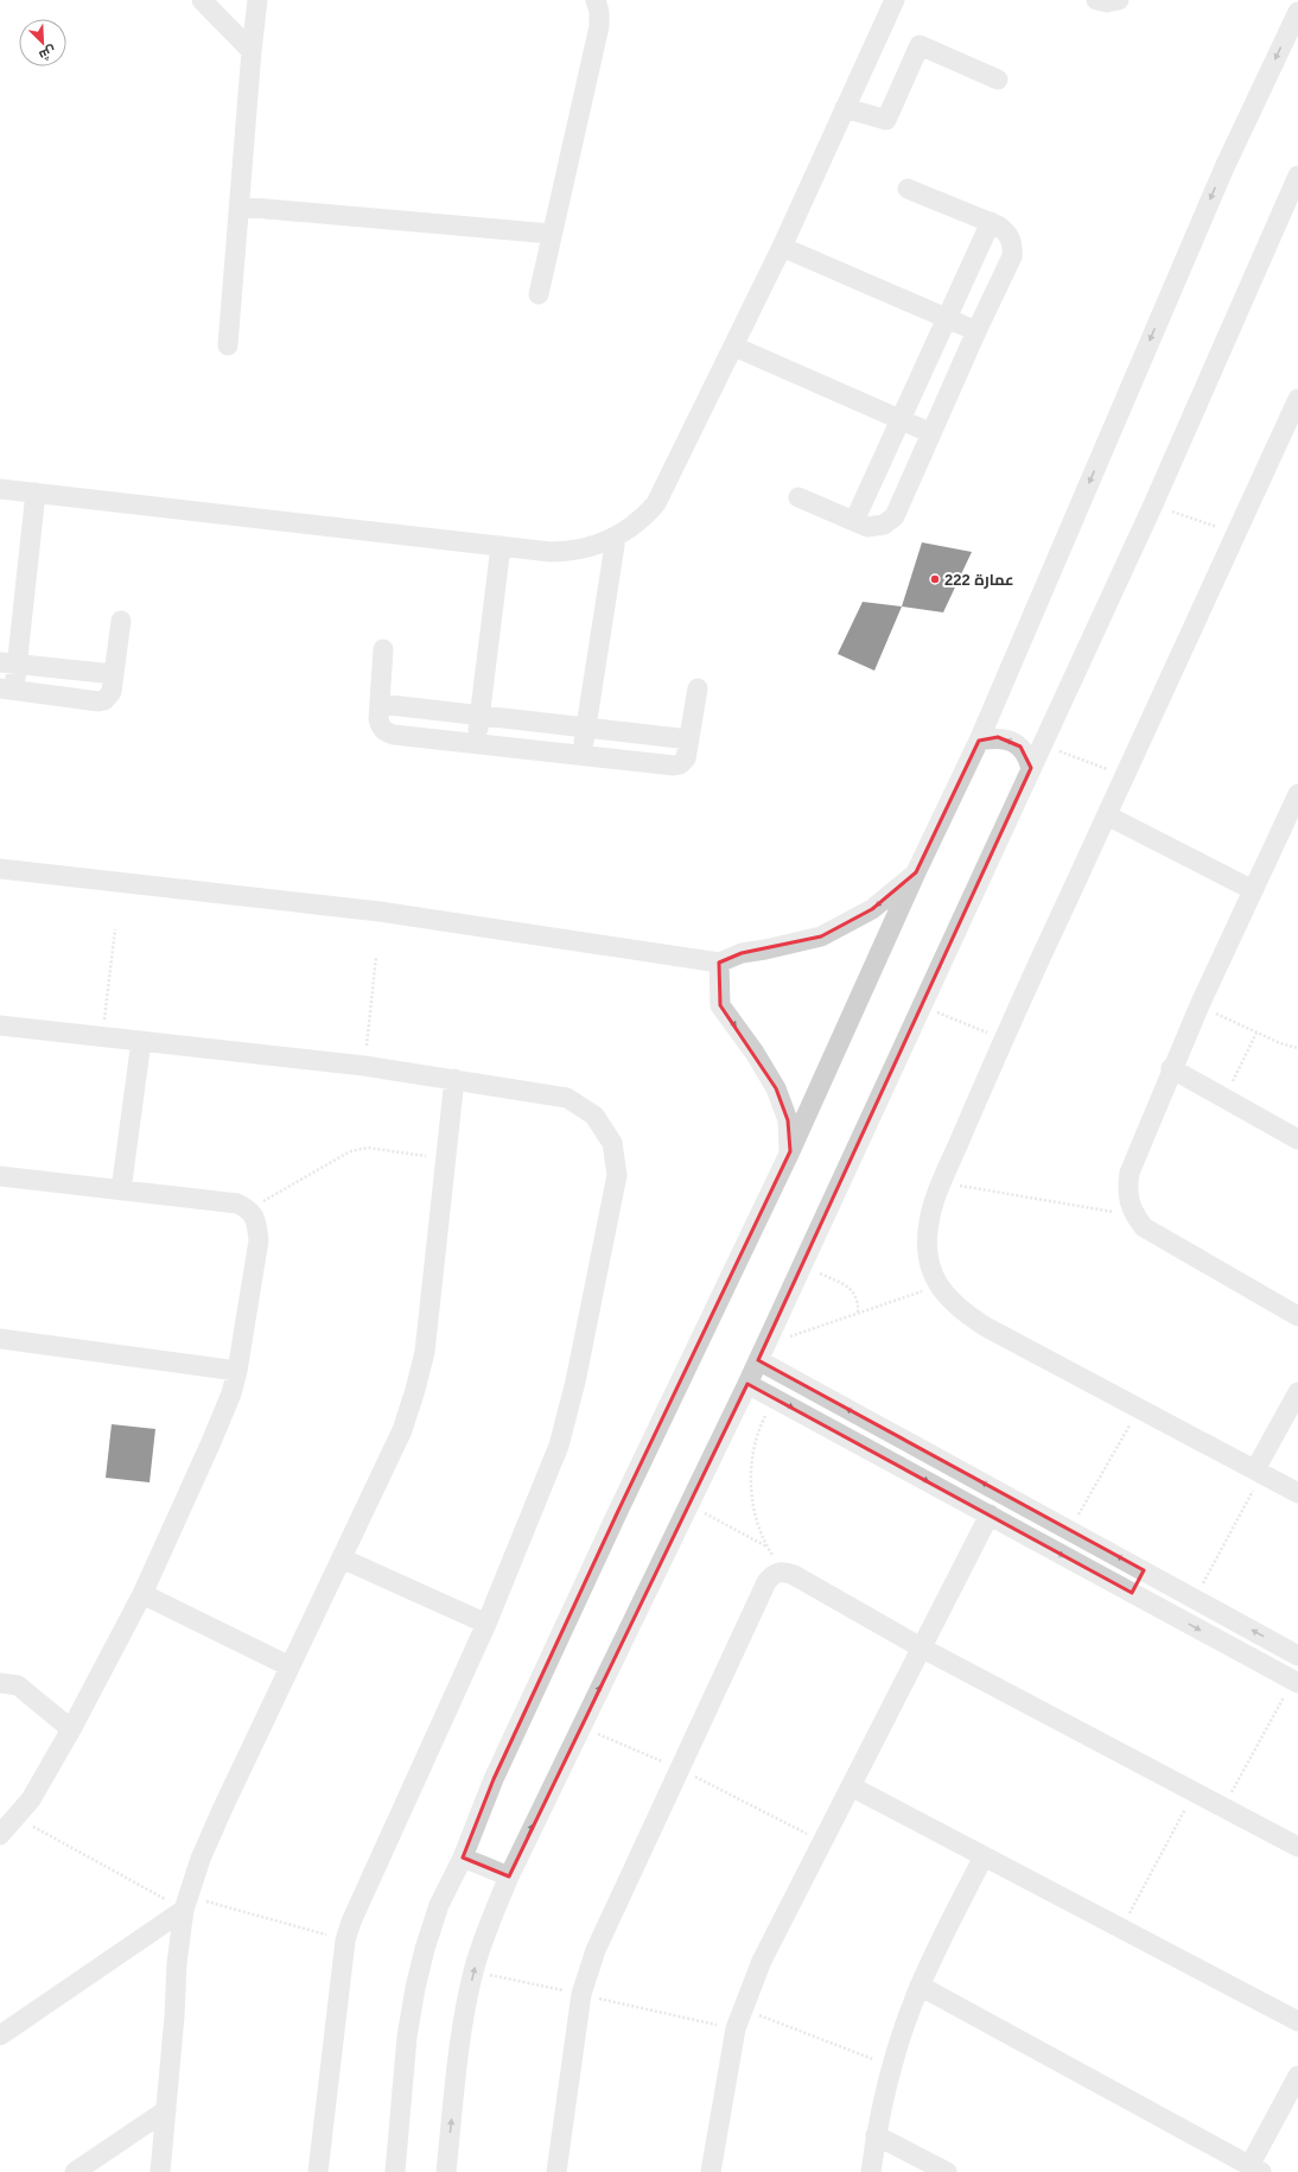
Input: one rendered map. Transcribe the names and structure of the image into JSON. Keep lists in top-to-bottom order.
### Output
{
  "places": ["عمارة 222"],
  "north": "bottom right"
}
